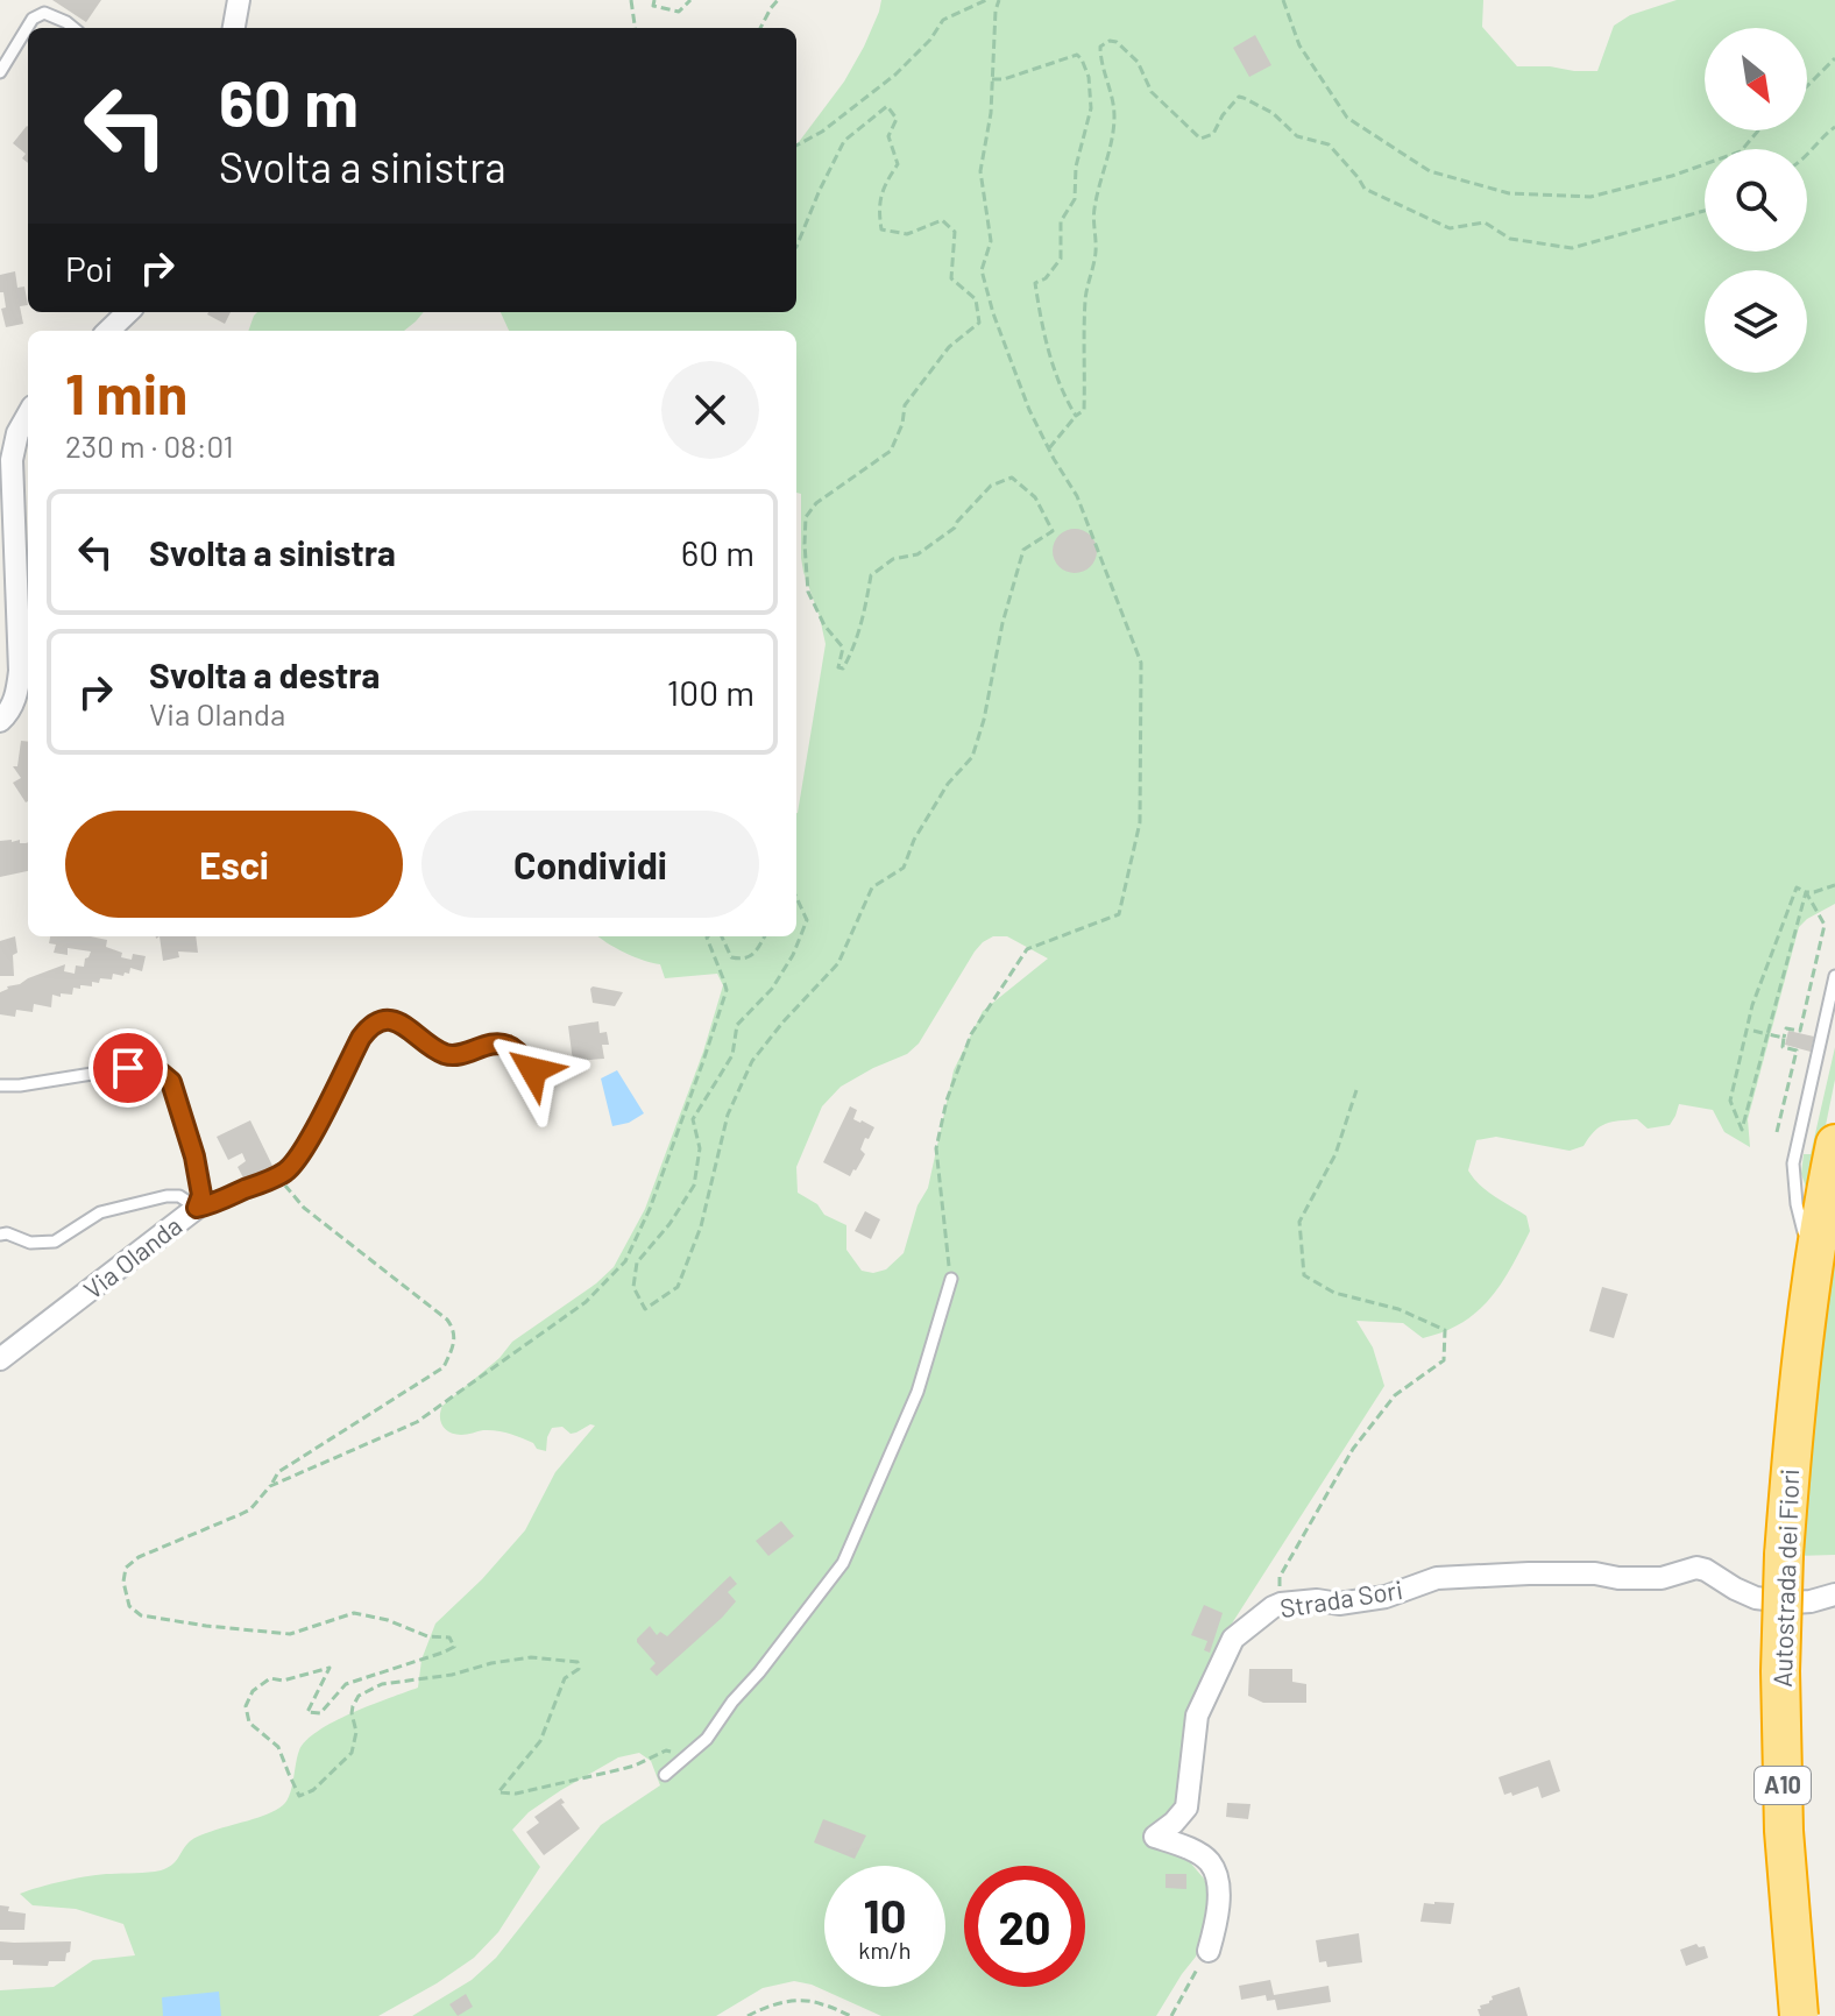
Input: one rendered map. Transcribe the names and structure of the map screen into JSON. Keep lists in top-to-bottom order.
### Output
{
  "streets": {
    "highway": ["Autostrada dei Fiori", "A10"],
    "street": ["Via Olanda", "Strada Sori"]
  },
  "north": "bottom right",
  "page": {
    "turn": ["60 m", "Svolta a sinistra"],
    "then": "Poi",
    "heading": ["1 min", "230 m · 08:01"],
    "list": [
      {
        "name": "Svolta a sinistra",
        "value": "60 m"
      },
      {
        "name": "Svolta a destra",
        "note": "Via Olanda",
        "value": "100 m"
      }
    ],
    "buttons": ["Esci", "Condividi"],
    "speed": "10 km/h",
    "limit": "20"
  }
}
